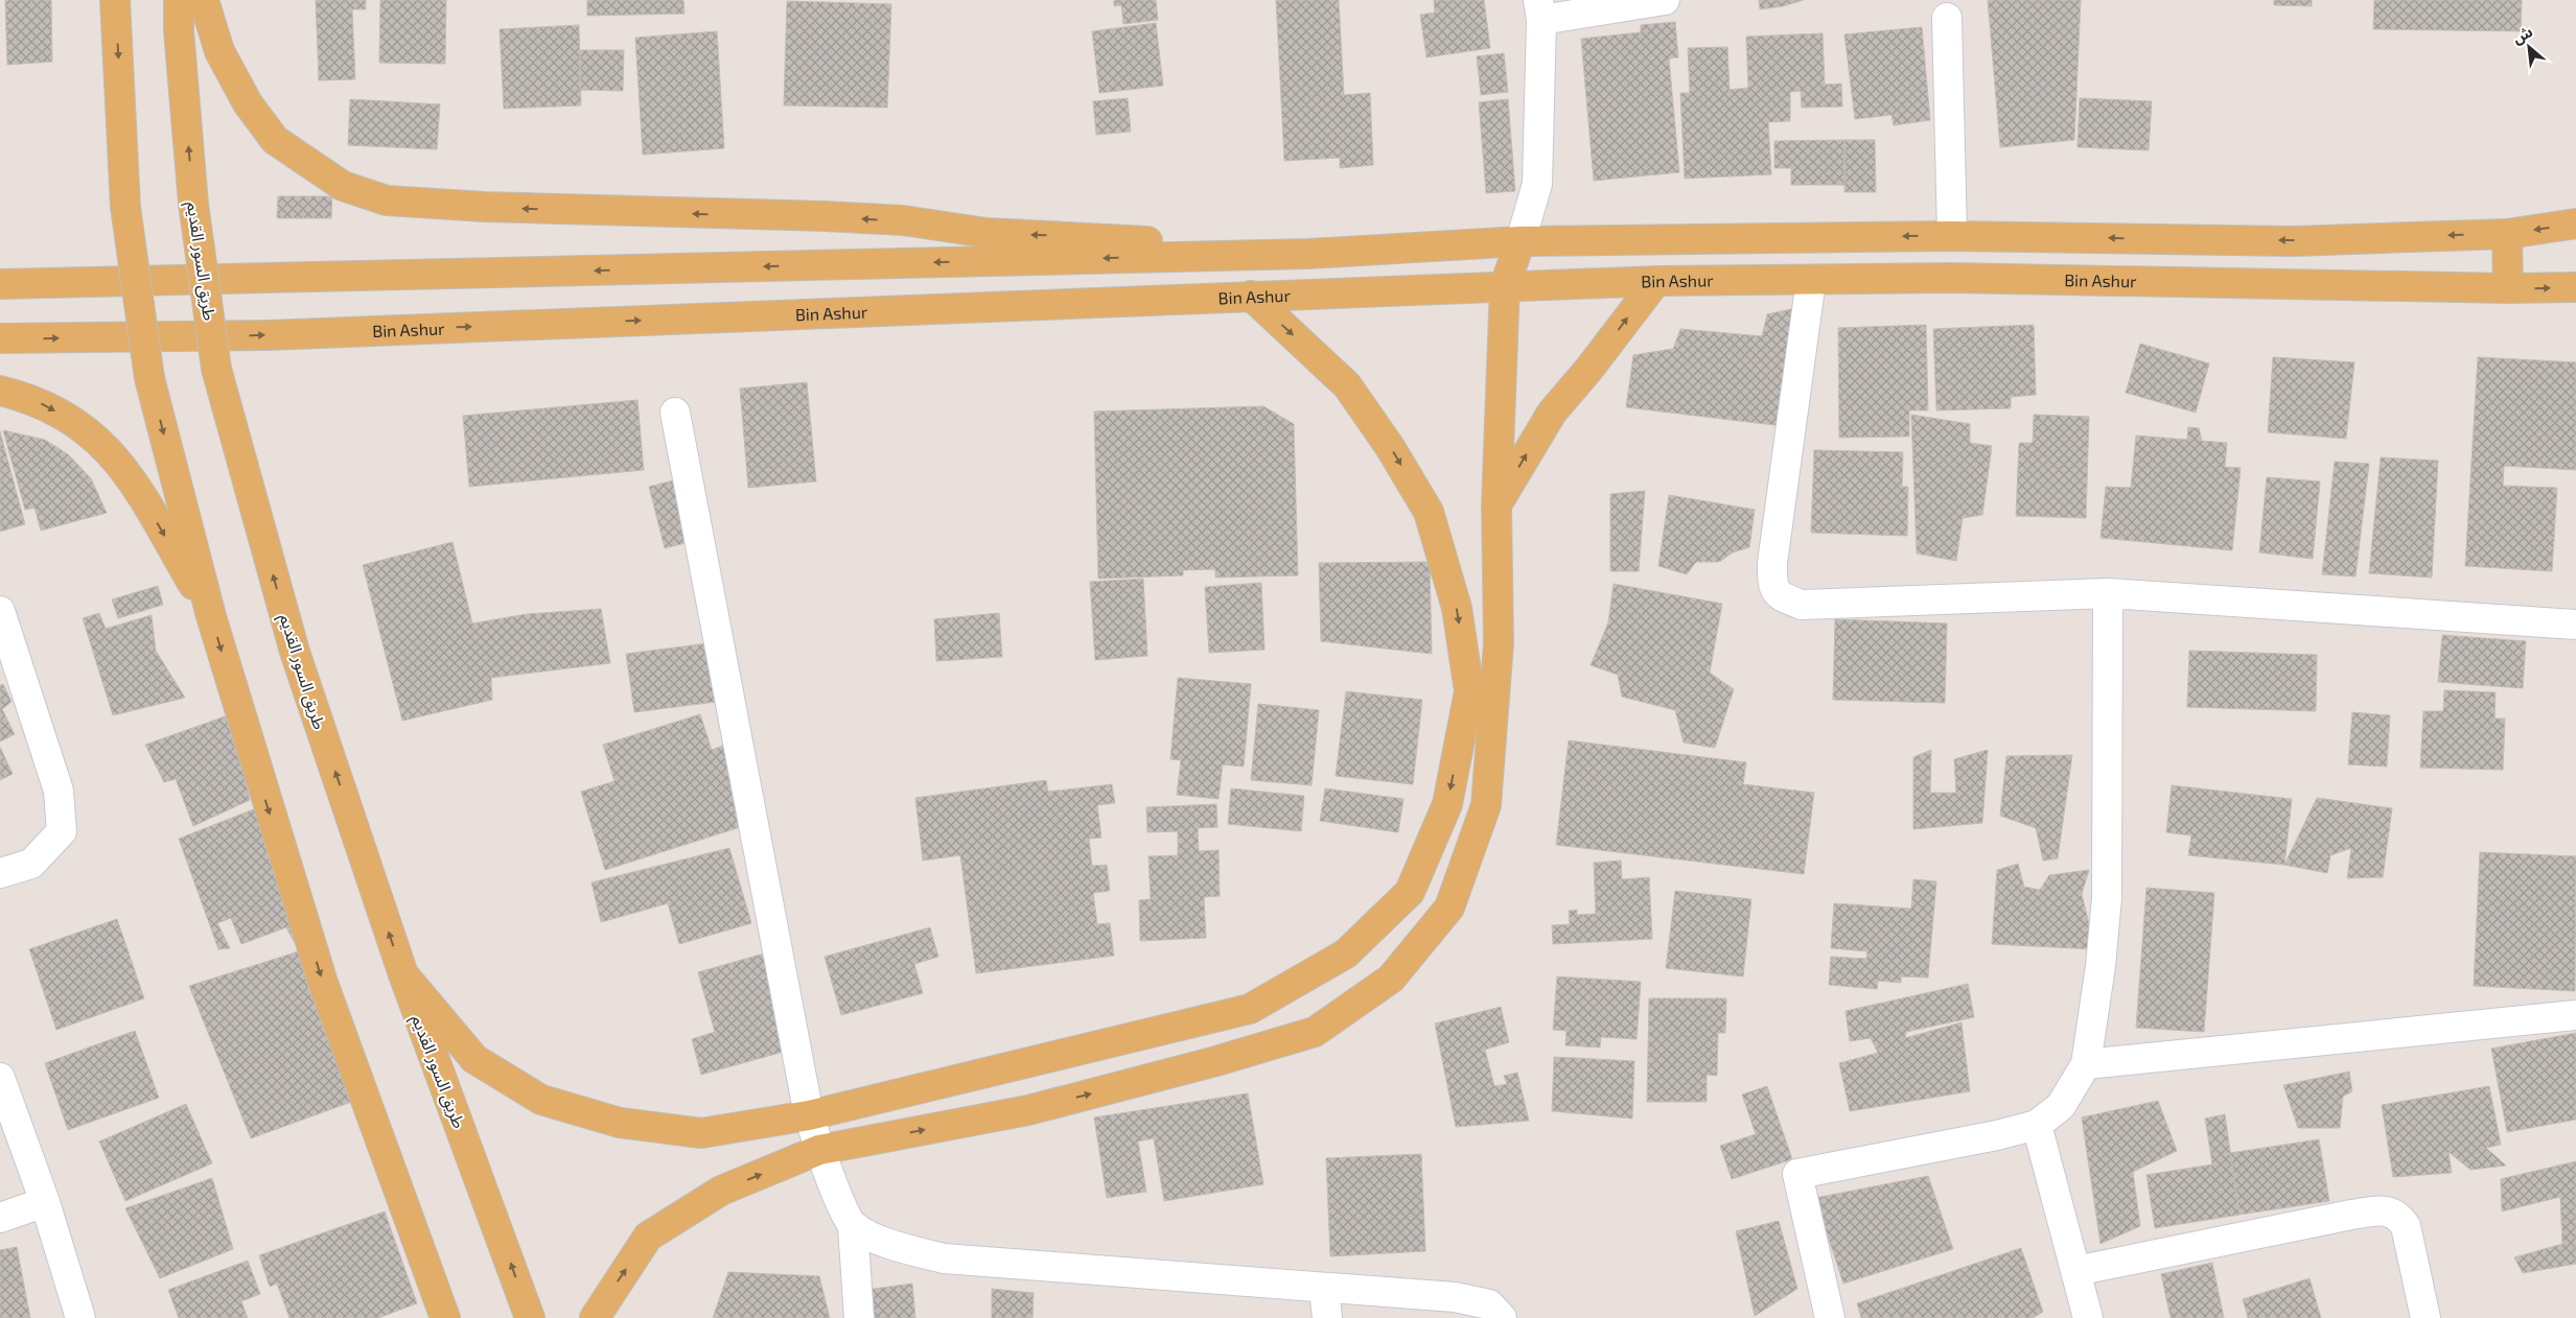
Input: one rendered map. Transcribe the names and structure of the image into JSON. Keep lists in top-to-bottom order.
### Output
{
  "streets": {
    "main road": ["طريق السور القديم", "Bin Ashur"]
  },
  "north": "top left"
}
